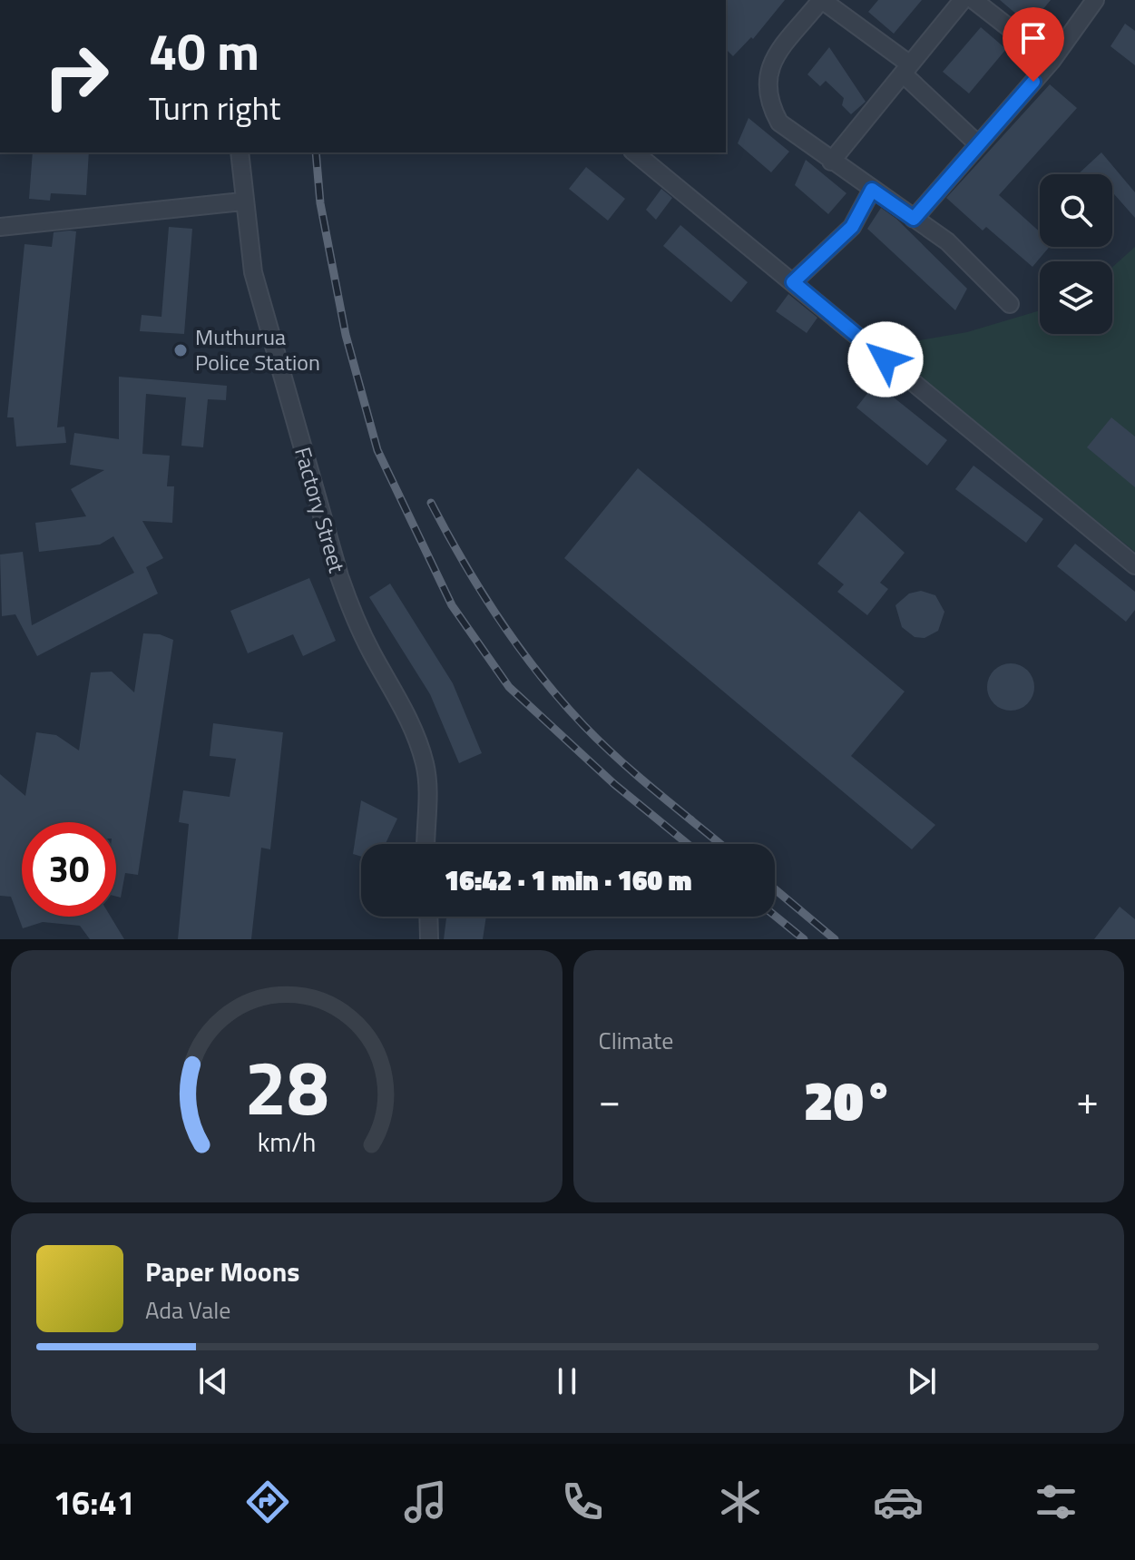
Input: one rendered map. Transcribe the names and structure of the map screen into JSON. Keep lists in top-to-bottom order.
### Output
{
  "streets": {
    "street": ["Factory Street"]
  },
  "places": ["Muthurua Police Station"],
  "page": {
    "turn": ["40 m", "Turn right"],
    "limit": "30",
    "trip": "16:42 · 1 min · 160 m",
    "tile": "Climate",
    "heat": ["−", "20°", "+"],
    "song": ["Paper Moons", "Ada Vale"],
    "tabs": "16:41",
    "gauge": ["28", "km/h"]
  }
}
